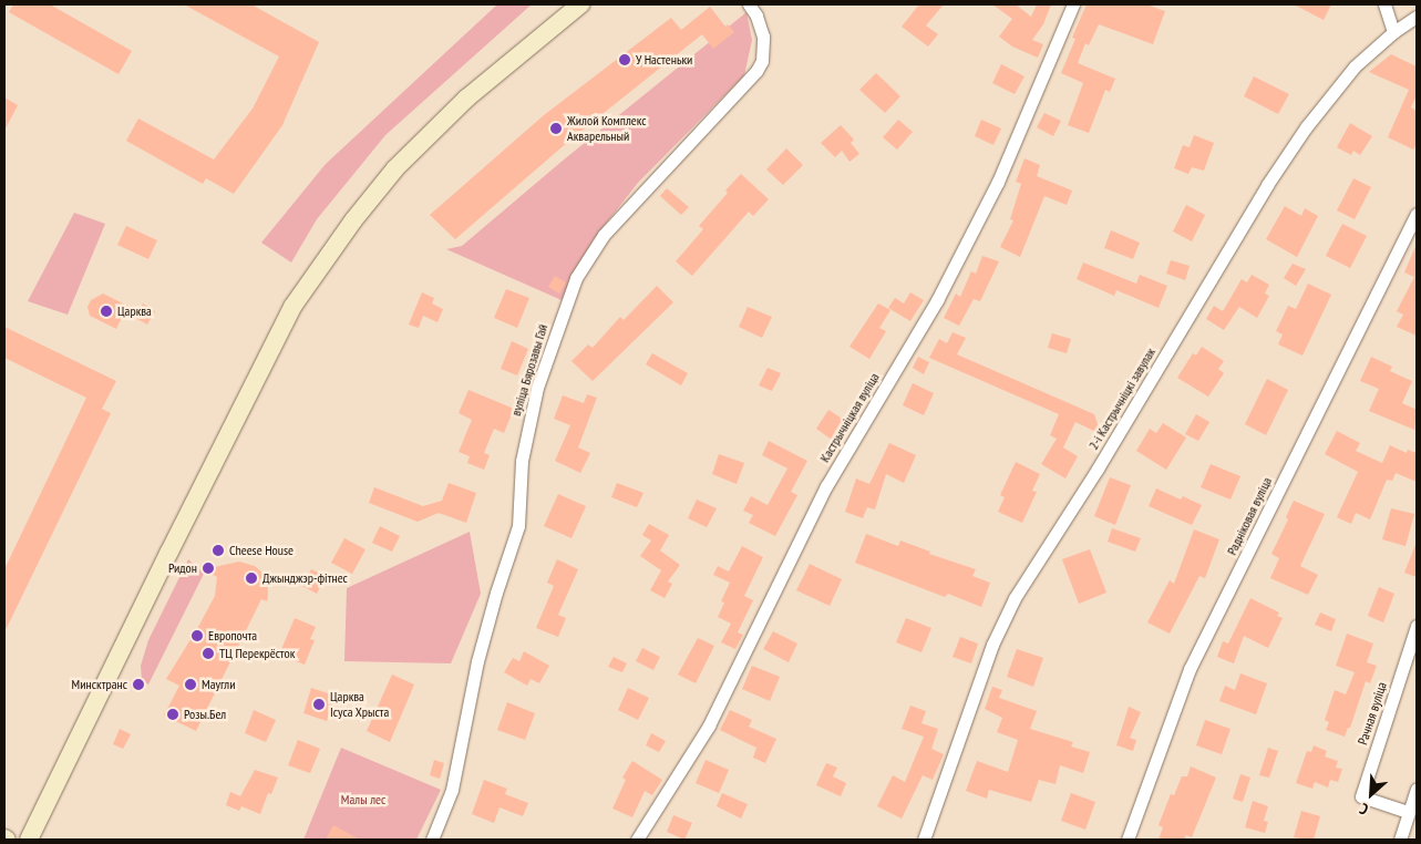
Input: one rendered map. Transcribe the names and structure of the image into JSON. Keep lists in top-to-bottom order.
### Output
{
  "streets": {
    "street": [
      "вуліца Бярозавы Гай",
      "2-і Кастрычніцкі завулак",
      "Кастрычніцкая вуліца",
      "Радніковая вуліца",
      "Рачная вуліца"
    ]
  },
  "parks": ["Малы лес"],
  "places": [
    "У Настеньки",
    "Жилой Комплекс Акварельный",
    "Царква",
    "Cheese House",
    "Ридон",
    "Джынджэр-фітнес",
    "Европочта",
    "ТЦ Перекрёсток",
    "Минсктранс",
    "Маугли",
    "Царква Ісуса Хрыста",
    "Розы.Бел"
  ],
  "north": "bottom left"
}
